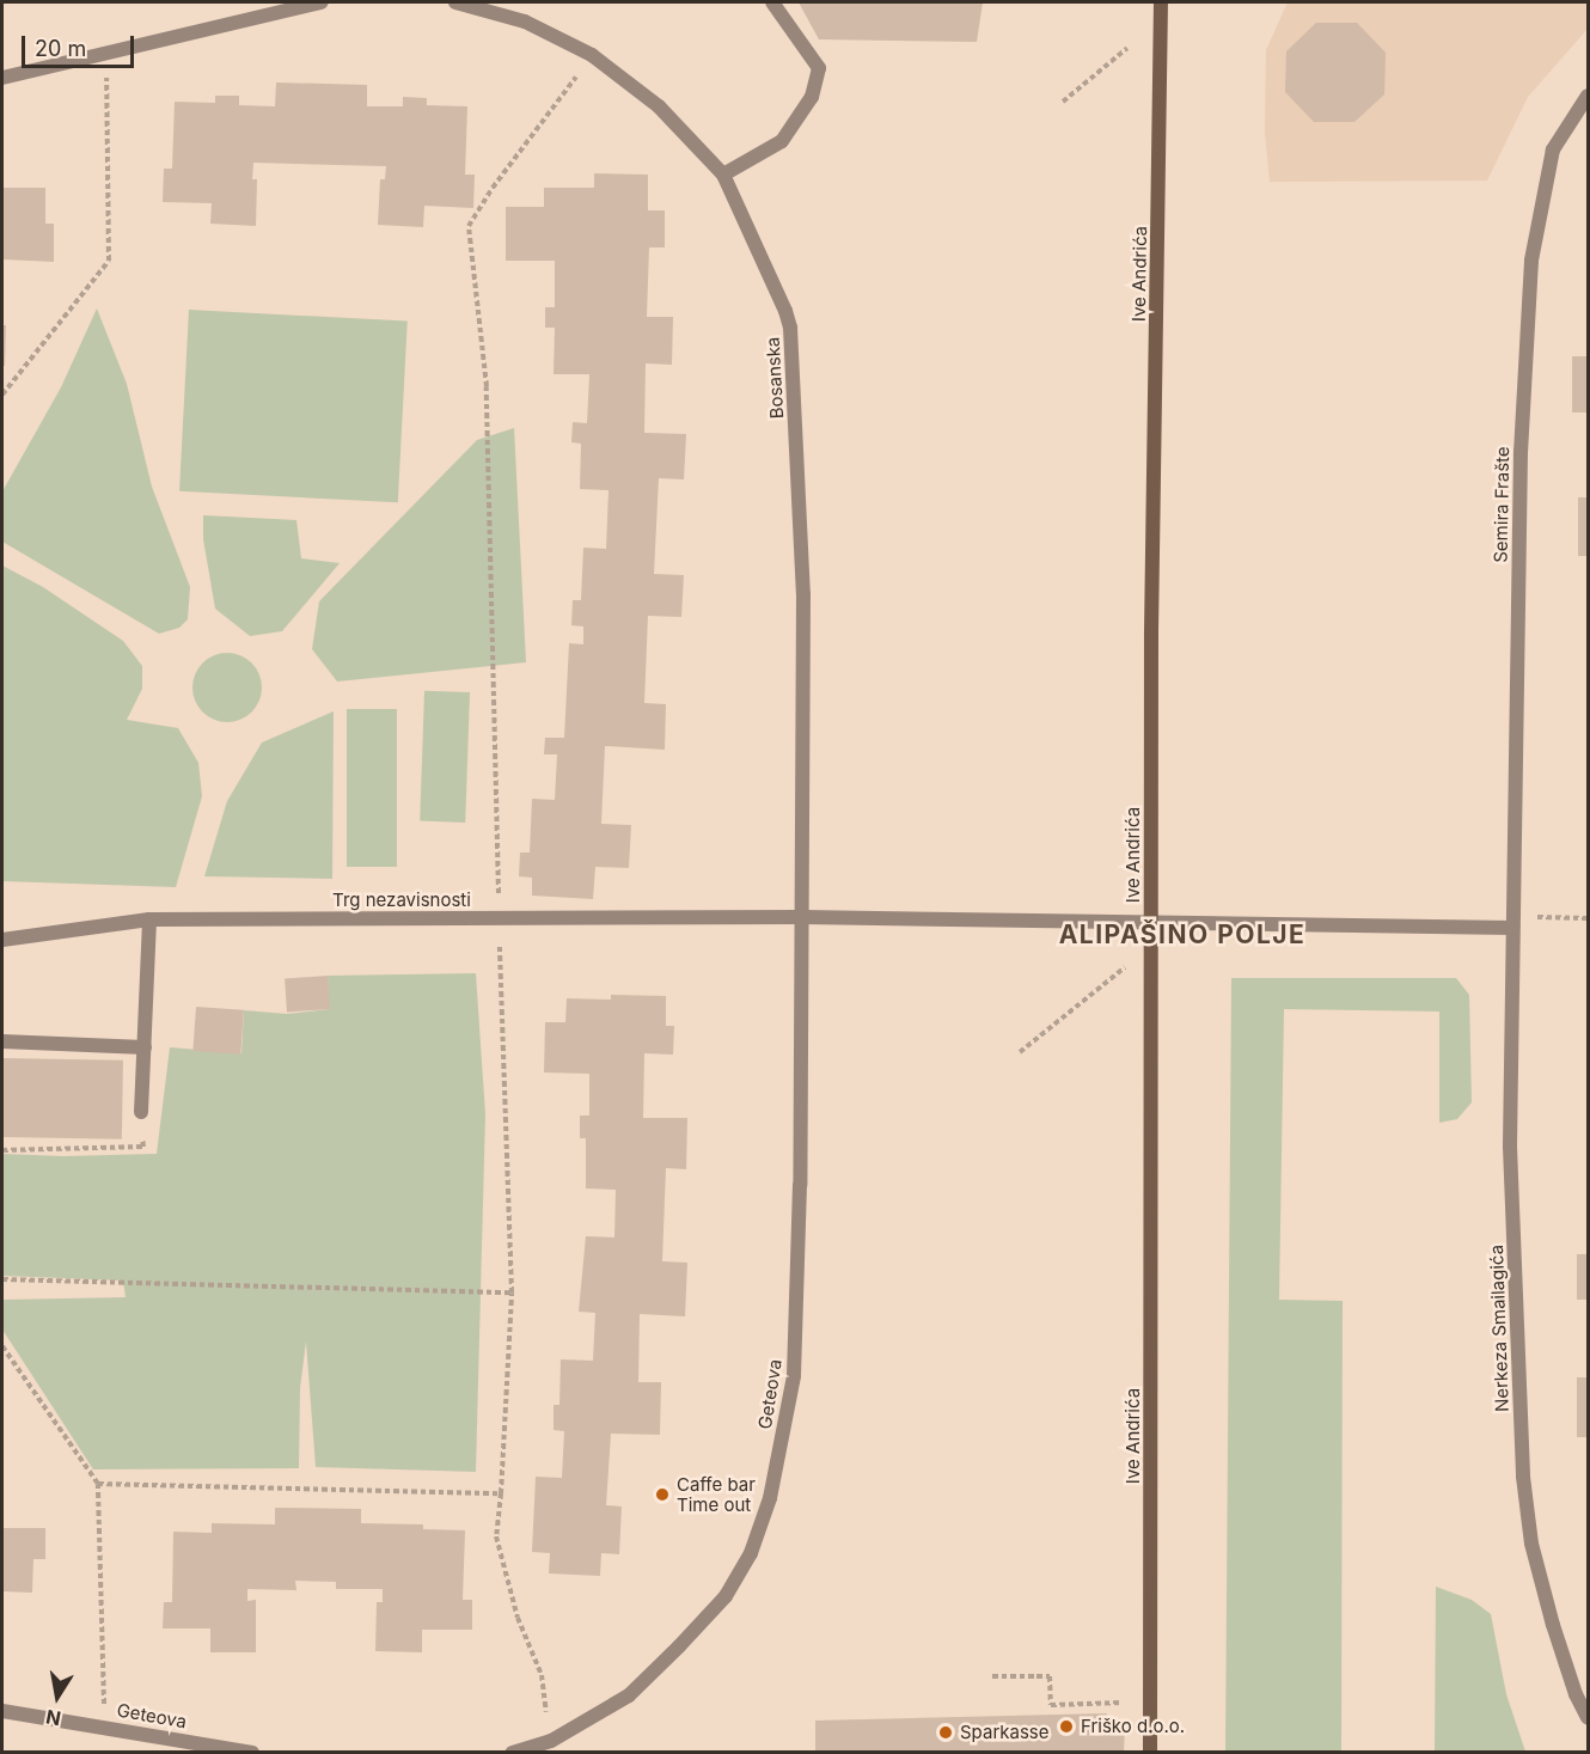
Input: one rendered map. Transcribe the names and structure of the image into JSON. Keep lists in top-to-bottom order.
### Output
{
  "streets": {
    "main road": ["Ive Andrića"],
    "street": [
      "Bosanska",
      "Semira Frašte",
      "Trg nezavisnosti",
      "Nerkeza Smailagića",
      "Geteova"
    ]
  },
  "crossings": [
    ["Ive Andrića", "Trg nezavisnosti"],
    ["Bosanska", "Trg nezavisnosti"],
    ["Bosanska", "Geteova"],
    ["Semira Frašte", "Trg nezavisnosti"],
    ["Semira Frašte", "Nerkeza Smailagića"],
    ["Trg nezavisnosti", "Nerkeza Smailagića"],
    ["Trg nezavisnosti", "Geteova"]
  ],
  "districts": ["ALIPAŠINO POLJE"],
  "places": ["Caffe bar Time out", "Friško d.o.o.", "Sparkasse"],
  "scale_bar": "20 m",
  "north": "bottom"
}
